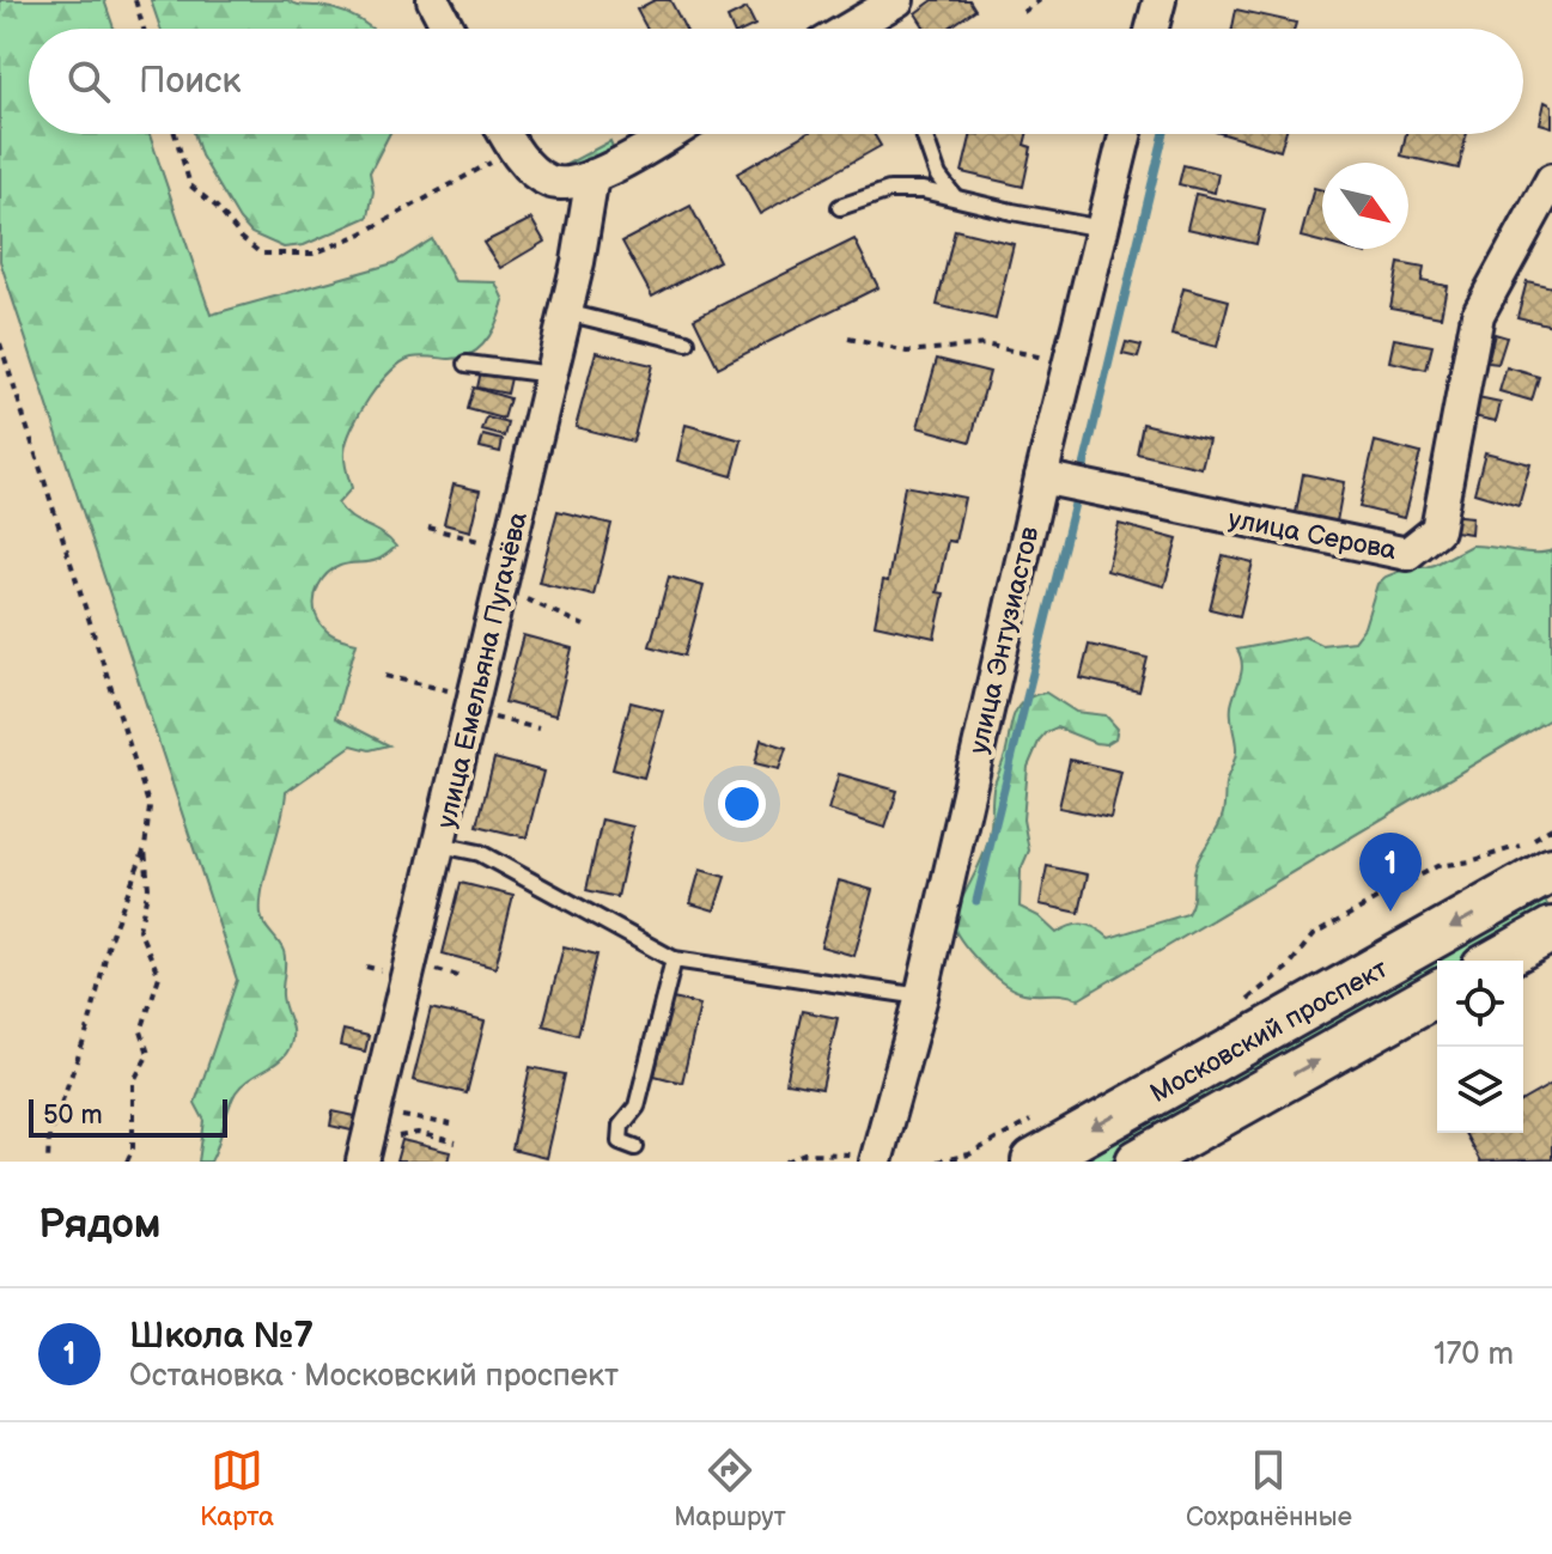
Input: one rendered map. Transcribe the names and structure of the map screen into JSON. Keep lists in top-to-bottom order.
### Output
{
  "streets": {
    "main road": ["Московский проспект"],
    "street": ["улица Серова", "улица Энтузиастов", "улица Емельяна Пугачёва"]
  },
  "crossings": [
    ["улица Серова", "улица Энтузиастов"]
  ],
  "scale_bar": "50 m",
  "north": "bottom right",
  "page": {
    "search": "Поиск",
    "pins": "1",
    "scale": "50 m",
    "heading": "Рядом",
    "list": [
      {
        "mark": "1",
        "name": "Школа №7",
        "note": "Остановка · Московский проспект",
        "value": "170 m"
      }
    ],
    "nav": ["Карта", "Маршрут", "Сохранённые"]
  }
}
